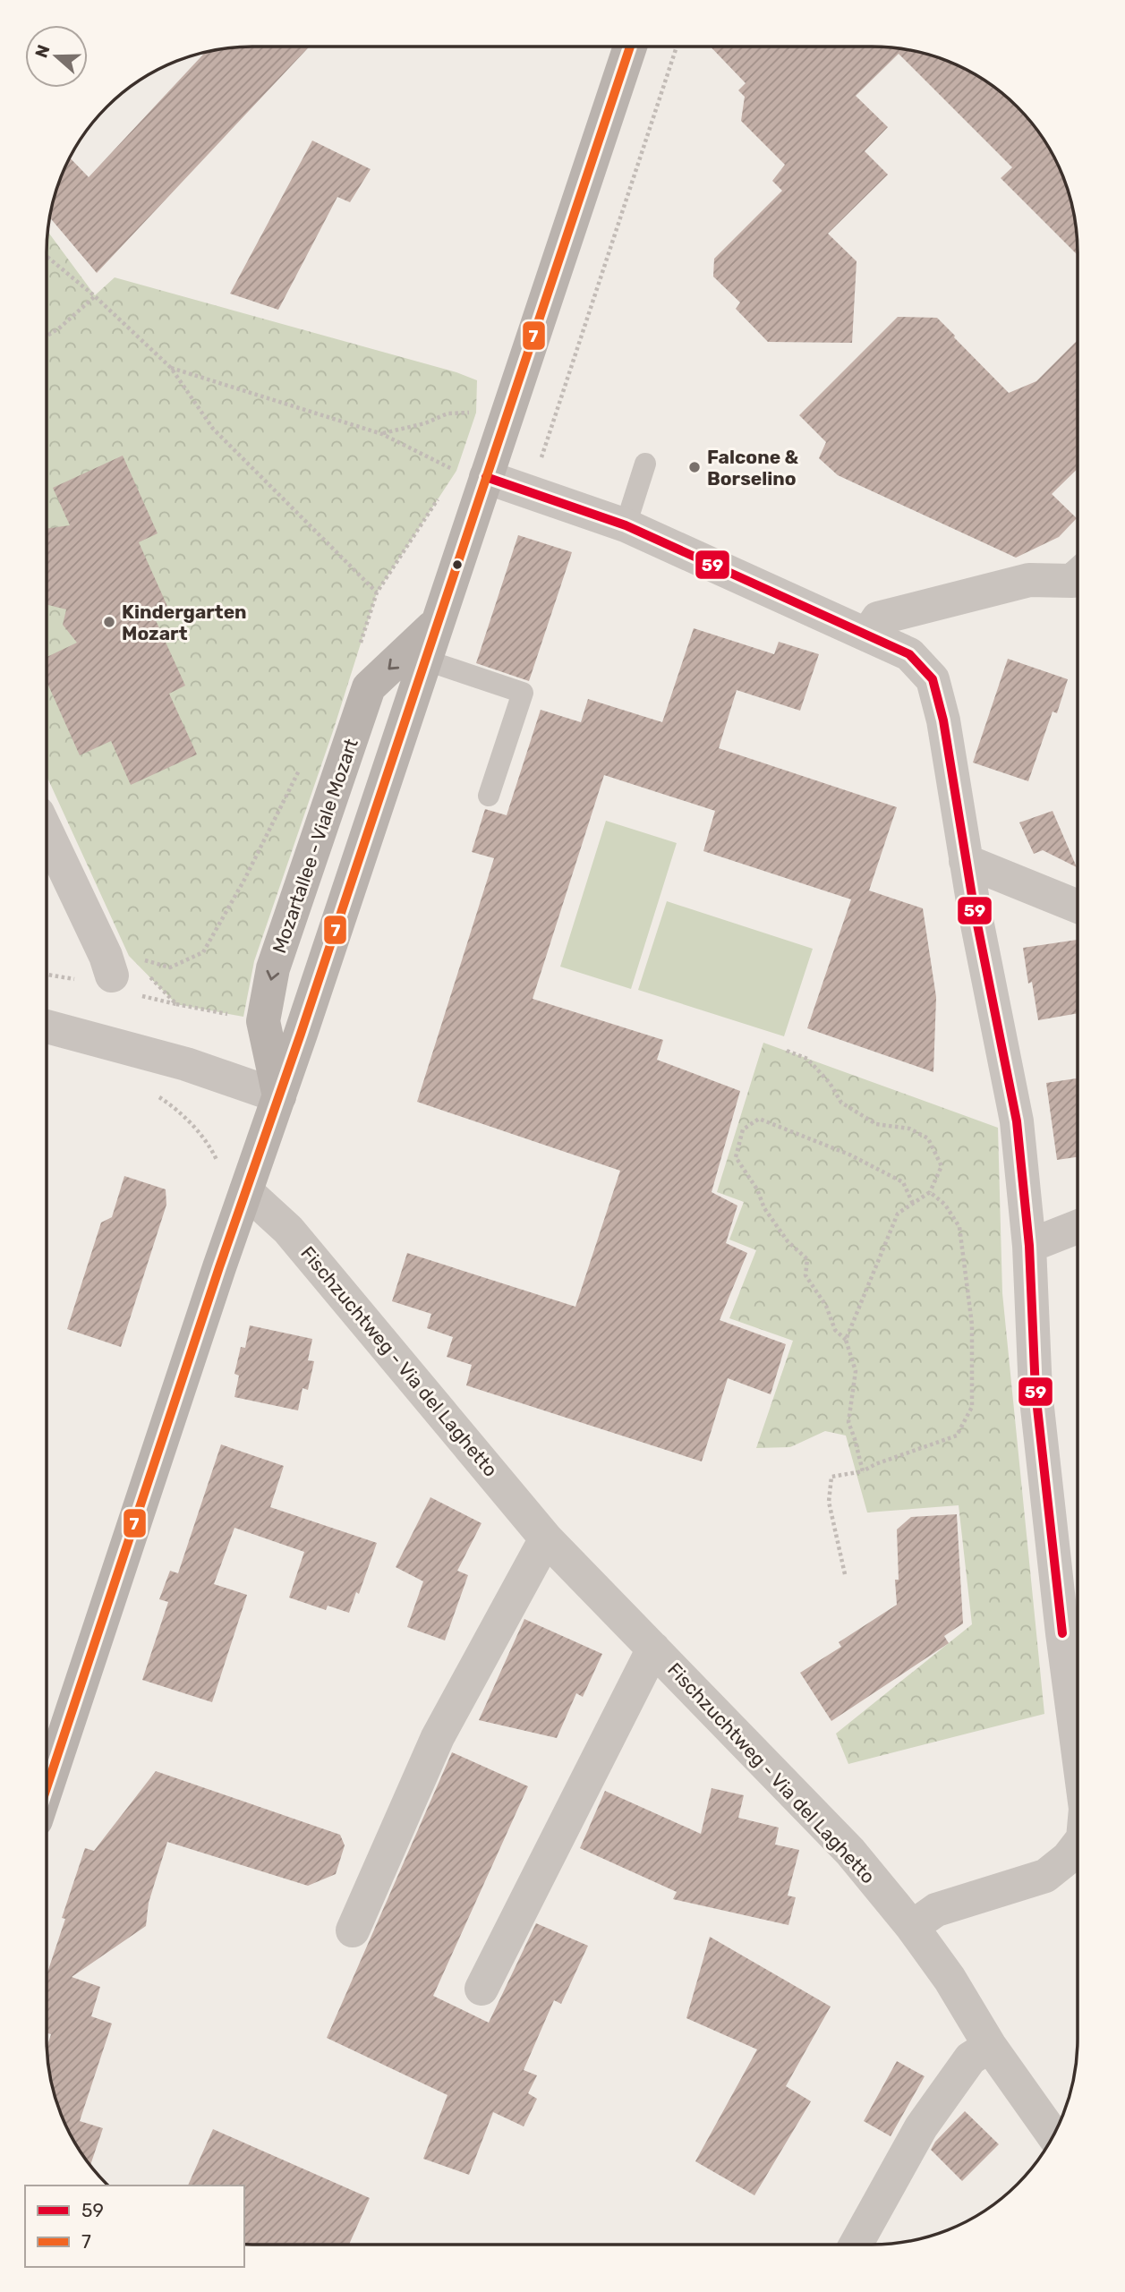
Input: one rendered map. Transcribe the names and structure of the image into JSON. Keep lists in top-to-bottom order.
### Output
{
  "streets": {
    "street": ["Mozartallee - Viale Mozart", "Fischzuchtweg - Via del Laghetto"]
  },
  "crossings": [
    ["Mozartallee - Viale Mozart", "Fischzuchtweg - Via del Laghetto"]
  ],
  "places": ["Falcone & Borselino", "Kindergarten Mozart"],
  "lines": ["transit line 7", "transit line 59"],
  "legend": ["59", "7"],
  "north": "left"
}
